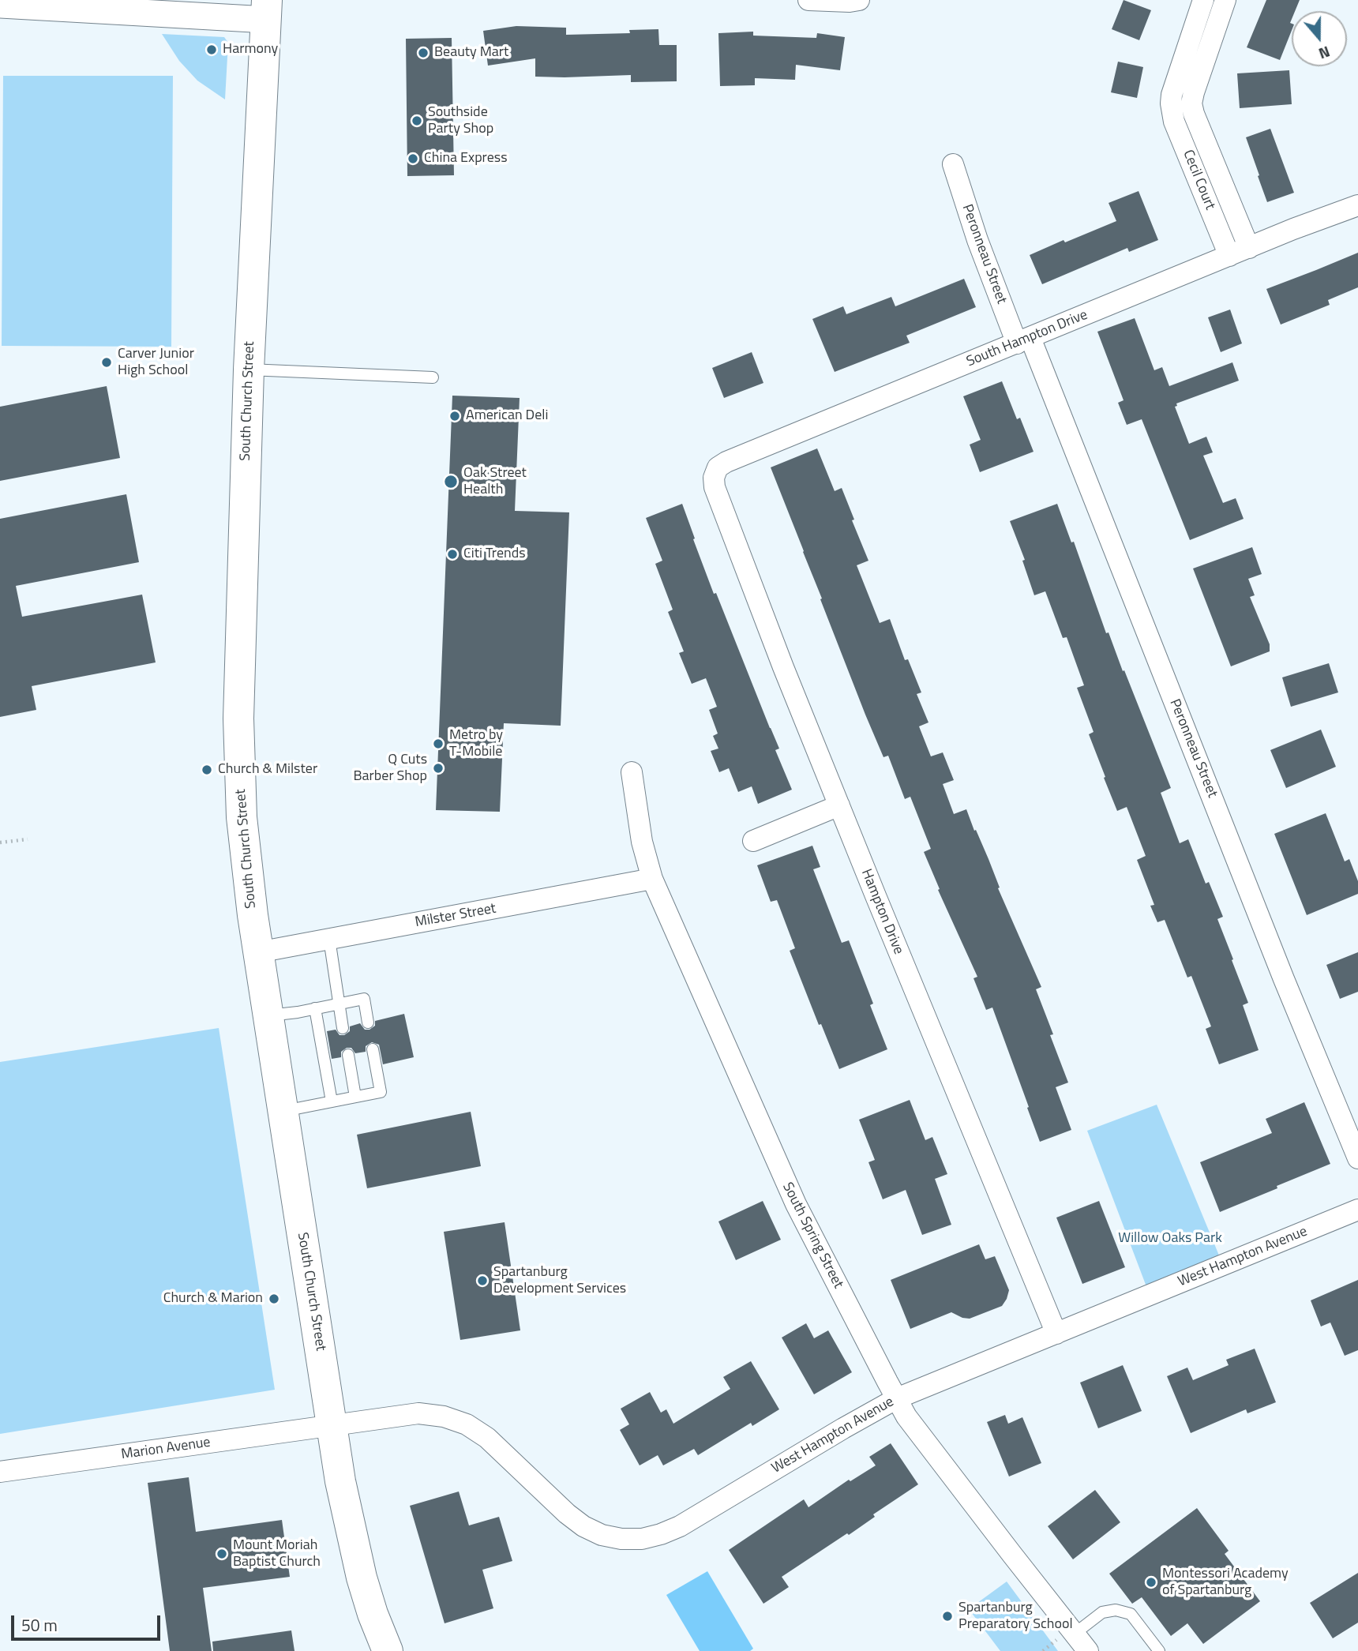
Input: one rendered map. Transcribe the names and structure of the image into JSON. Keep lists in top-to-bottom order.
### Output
{
  "streets": {
    "main road": ["South Church Street"],
    "street": [
      "Cecil Court",
      "Peronneau Street",
      "South Hampton Drive",
      "Hampton Drive",
      "Milster Street",
      "South Spring Street",
      "West Hampton Avenue",
      "Marion Avenue"
    ]
  },
  "crossings": [
    ["Cecil Court", "South Hampton Drive"],
    ["Peronneau Street", "South Hampton Drive"],
    ["South Hampton Drive", "Hampton Drive"],
    ["South Church Street", "Milster Street"],
    ["South Church Street", "West Hampton Avenue"],
    ["South Church Street", "Marion Avenue"],
    ["Hampton Drive", "West Hampton Avenue"],
    ["Milster Street", "South Spring Street"],
    ["South Spring Street", "West Hampton Avenue"],
    ["West Hampton Avenue", "Marion Avenue"]
  ],
  "parks": ["Willow Oaks Park"],
  "places": [
    "Harmony",
    "Beauty Mart",
    "Southside Party Shop",
    "China Express",
    "Carver Junior High School",
    "American Deli",
    "Oak Street Health",
    "Citi Trends",
    "Metro by T-Mobile",
    "Q Cuts Barber Shop",
    "Church & Milster",
    "Spartanburg Development Services",
    "Church & Marion",
    "Mount Moriah Baptist Church",
    "Montessori Academy of Spartanburg",
    "Spartanburg Preparatory School"
  ],
  "scale_bar": "50 m",
  "north": "bottom"
}
